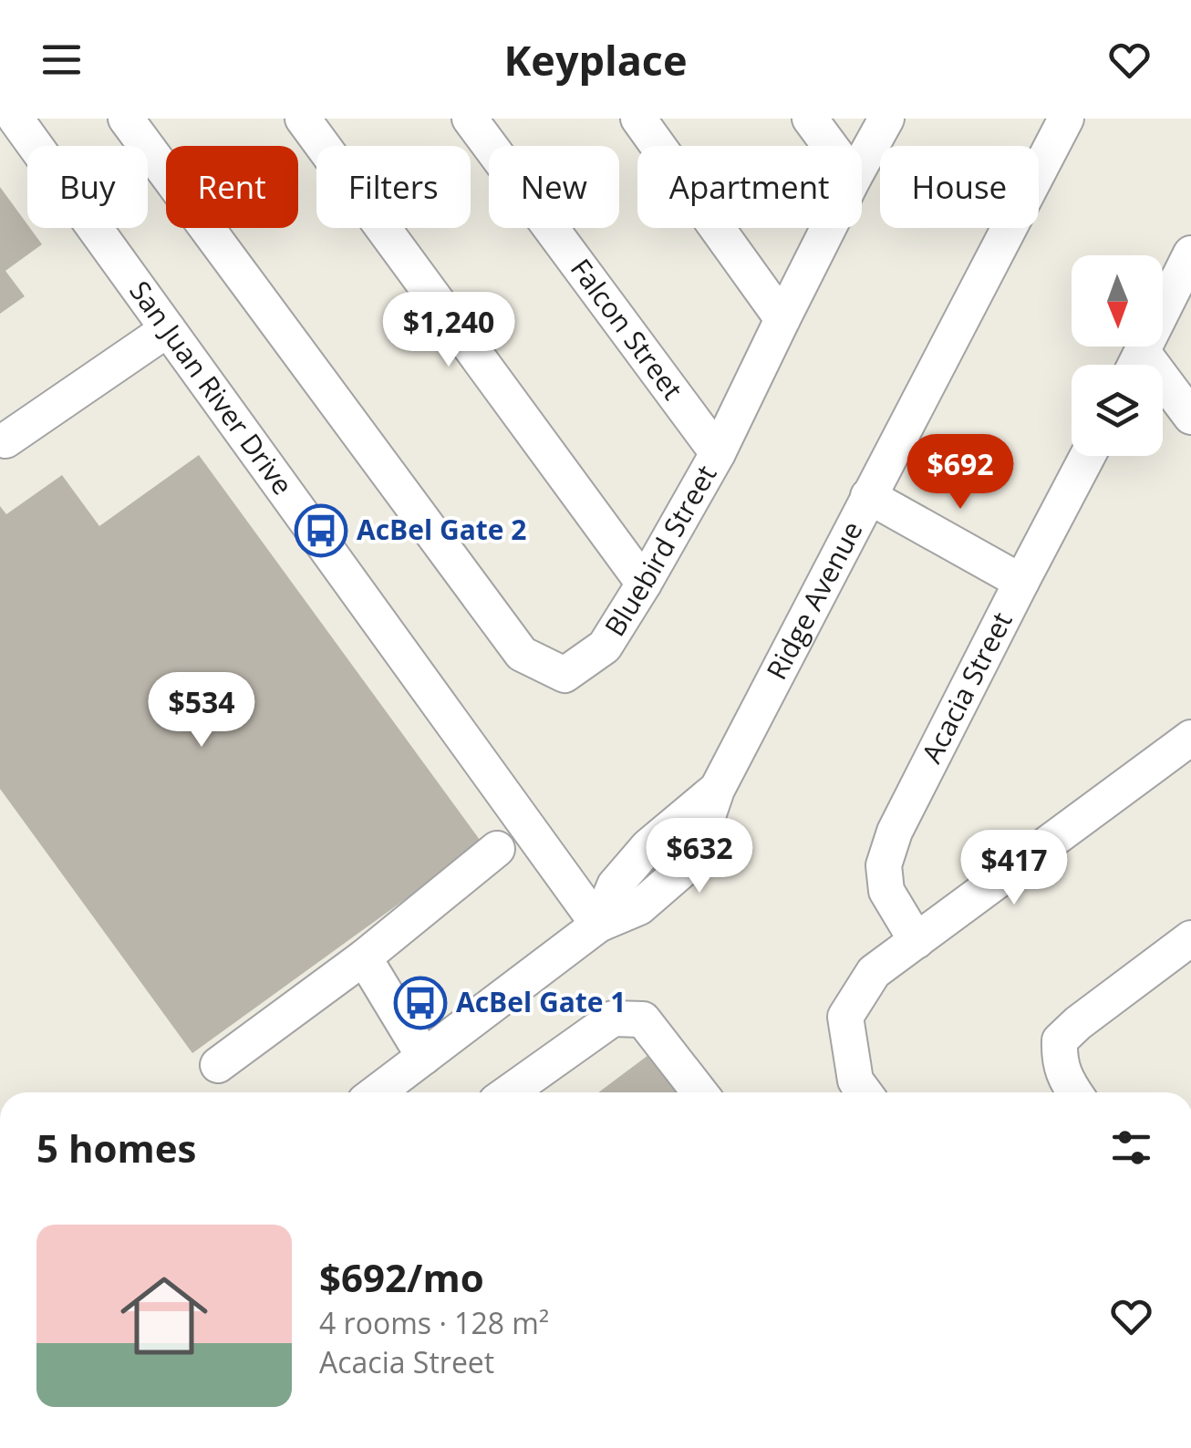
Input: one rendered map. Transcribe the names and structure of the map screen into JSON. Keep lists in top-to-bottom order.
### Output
{
  "streets": {
    "street": [
      "Falcon Street",
      "San Juan River Drive",
      "Bluebird Street",
      "Ridge Avenue",
      "Acacia Street"
    ]
  },
  "crossings": [
    ["Falcon Street", "Bluebird Street"],
    ["San Juan River Drive", "Ridge Avenue"]
  ],
  "places": {
    "bus stop": ["AcBel Gate 2", "AcBel Gate 1"]
  },
  "north": "bottom",
  "page": {
    "header": "Keyplace",
    "chip": [
      "Buy",
      "Rent",
      "Filters",
      "New",
      "Apartment",
      "House"
    ],
    "price": [
      "$1,240",
      "$692",
      "$534",
      "$632",
      "$417"
    ],
    "heading": "5 homes",
    "list": [
      {
        "name": "$692/mo",
        "note": "4 rooms · 128 m² · Acacia Street"
      }
    ]
  }
}
